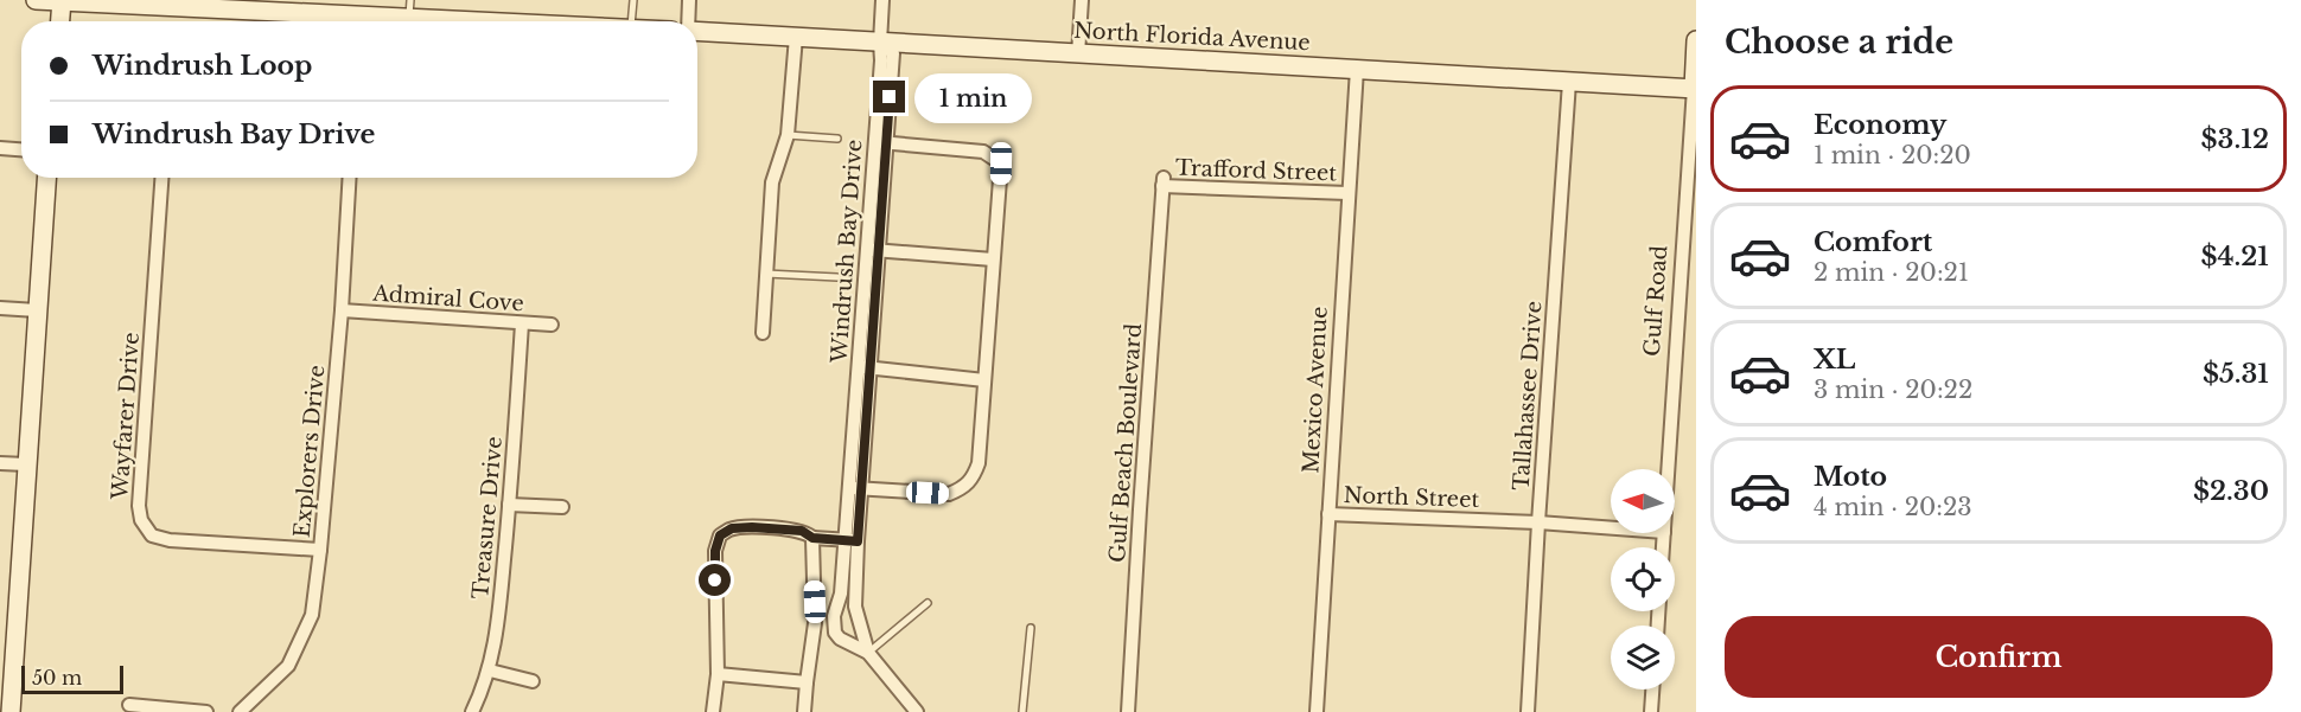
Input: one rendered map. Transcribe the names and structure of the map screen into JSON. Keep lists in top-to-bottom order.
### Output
{
  "streets": {
    "street": [
      "North Florida Avenue",
      "Trafford Street",
      "Windrush Bay Drive",
      "Admiral Cove",
      "Gulf Road",
      "Mexico Avenue",
      "Tallahassee Drive",
      "Wayfarer Drive",
      "Gulf Beach Boulevard",
      "Explorers Drive",
      "North Street",
      "Treasure Drive"
    ]
  },
  "crossings": [
    ["North Florida Avenue", "Windrush Bay Drive"],
    ["North Florida Avenue", "Gulf Road"],
    ["North Florida Avenue", "Mexico Avenue"],
    ["North Florida Avenue", "Tallahassee Drive"],
    ["Trafford Street", "Mexico Avenue"],
    ["Trafford Street", "Gulf Beach Boulevard"],
    ["Admiral Cove", "Explorers Drive"],
    ["Admiral Cove", "Treasure Drive"],
    ["Mexico Avenue", "North Street"],
    ["Tallahassee Drive", "North Street"],
    ["Wayfarer Drive", "Explorers Drive"]
  ],
  "scale_bar": "50 m",
  "north": "left",
  "page": {
    "heading": "Choose a ride",
    "banner": ["Windrush Loop", "Windrush Bay Drive"],
    "bubble": "1 min",
    "list": [
      {
        "name": "Economy",
        "note": "1 min · 20:20",
        "value": "$3.12"
      },
      {
        "name": "Comfort",
        "note": "2 min · 20:21",
        "value": "$4.21"
      },
      {
        "name": "XL",
        "note": "3 min · 20:22",
        "value": "$5.31"
      },
      {
        "name": "Moto",
        "note": "4 min · 20:23",
        "value": "$2.30"
      }
    ],
    "buttons": "Confirm",
    "scale": "50 m"
  }
}
